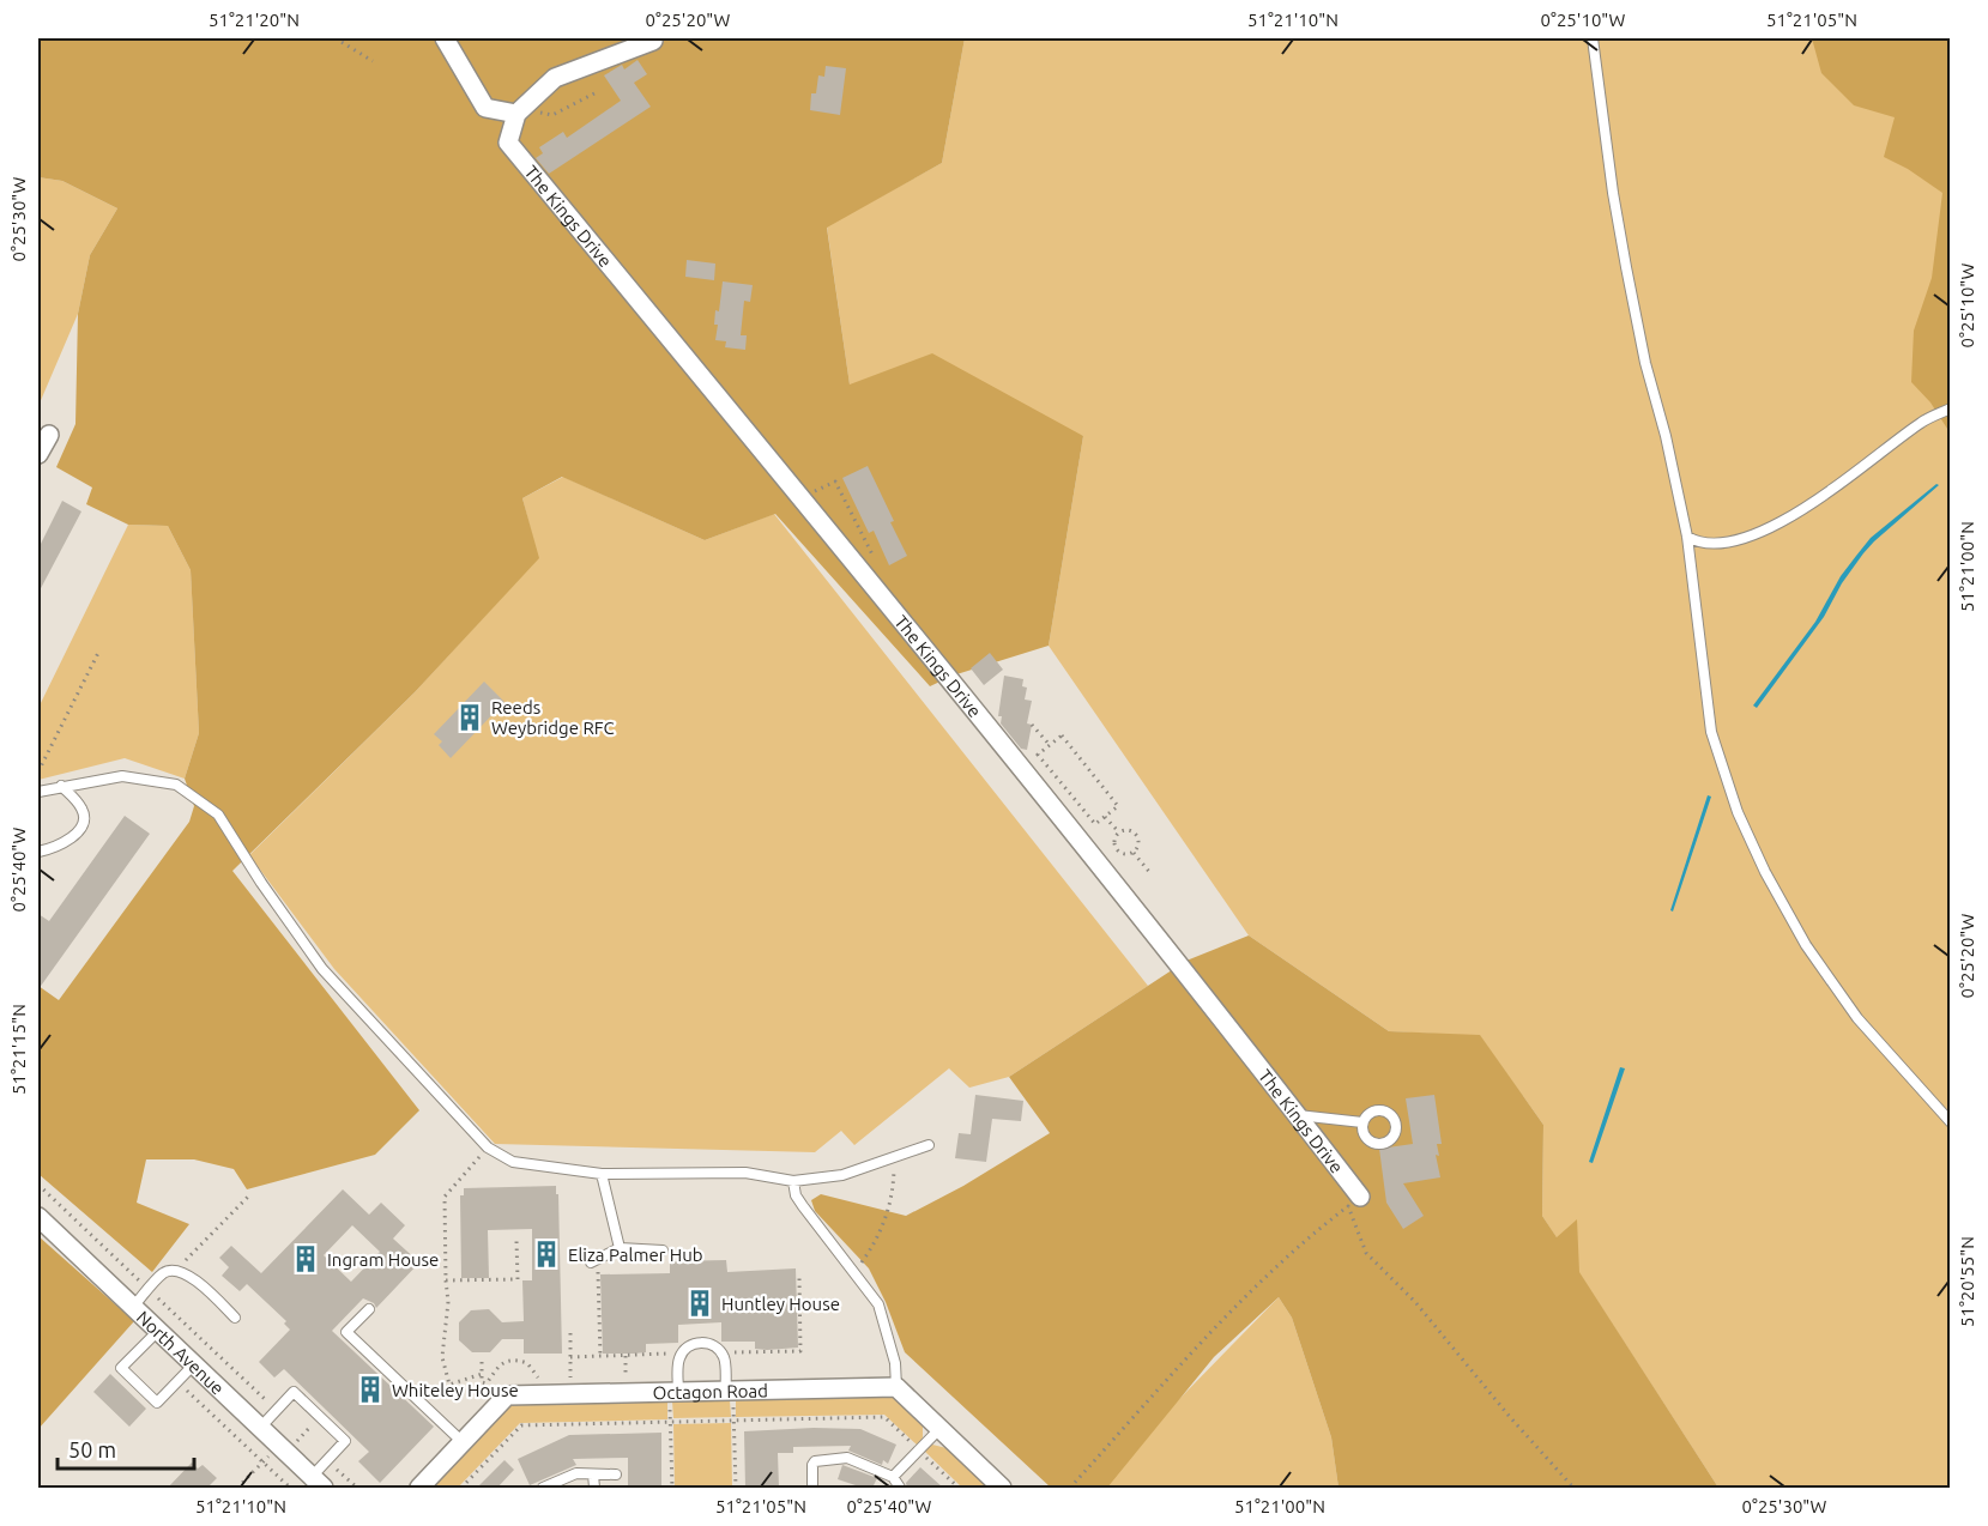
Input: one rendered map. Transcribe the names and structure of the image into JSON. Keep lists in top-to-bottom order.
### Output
{
  "streets": {
    "street": ["The Kings Drive", "North Avenue", "Octagon Road"]
  },
  "places": {
    "building": [
      "Reeds Weybridge RFC",
      "Eliza Palmer Hub",
      "Ingram House",
      "Huntley House",
      "Whiteley House"
    ]
  },
  "scale_bar": "50 m",
  "coordinates": [
    "51°21'20\"N",
    "0°25'20\"W",
    "51°21'10\"N",
    "0°25'10\"W",
    "51°21'05\"N",
    "0°25'30\"W",
    "51°21'00\"N",
    "0°25'40\"W",
    "51°21'15\"N",
    "51°20'55\"N"
  ]
}
